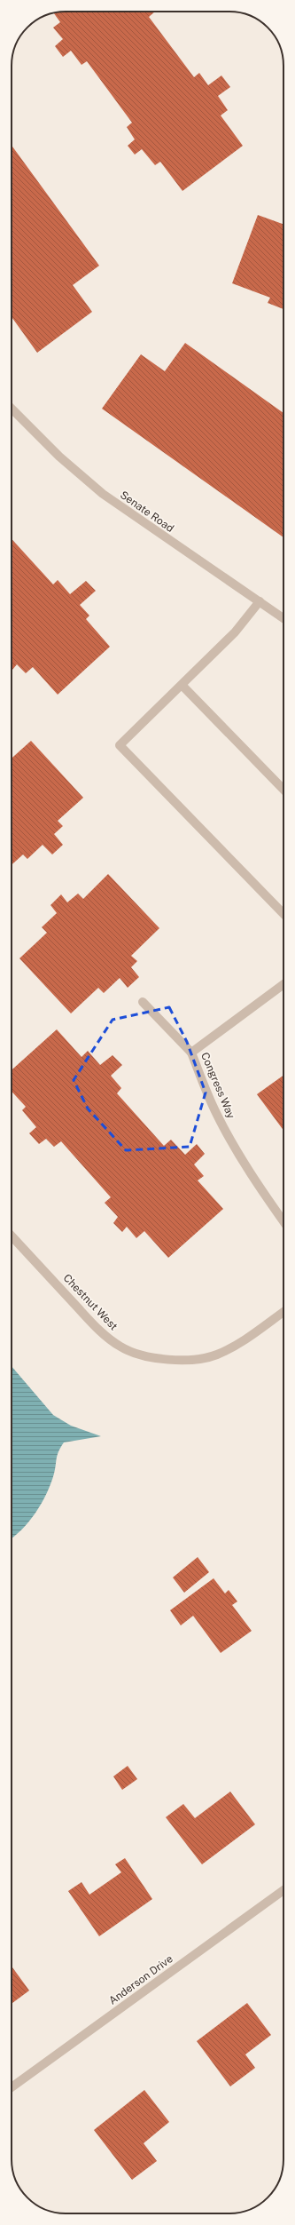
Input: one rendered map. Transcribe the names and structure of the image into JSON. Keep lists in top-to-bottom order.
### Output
{
  "streets": {
    "street": [
      "Senate Road",
      "Congress Way",
      "Chestnut West",
      "Anderson Drive"
    ]
  }
}
